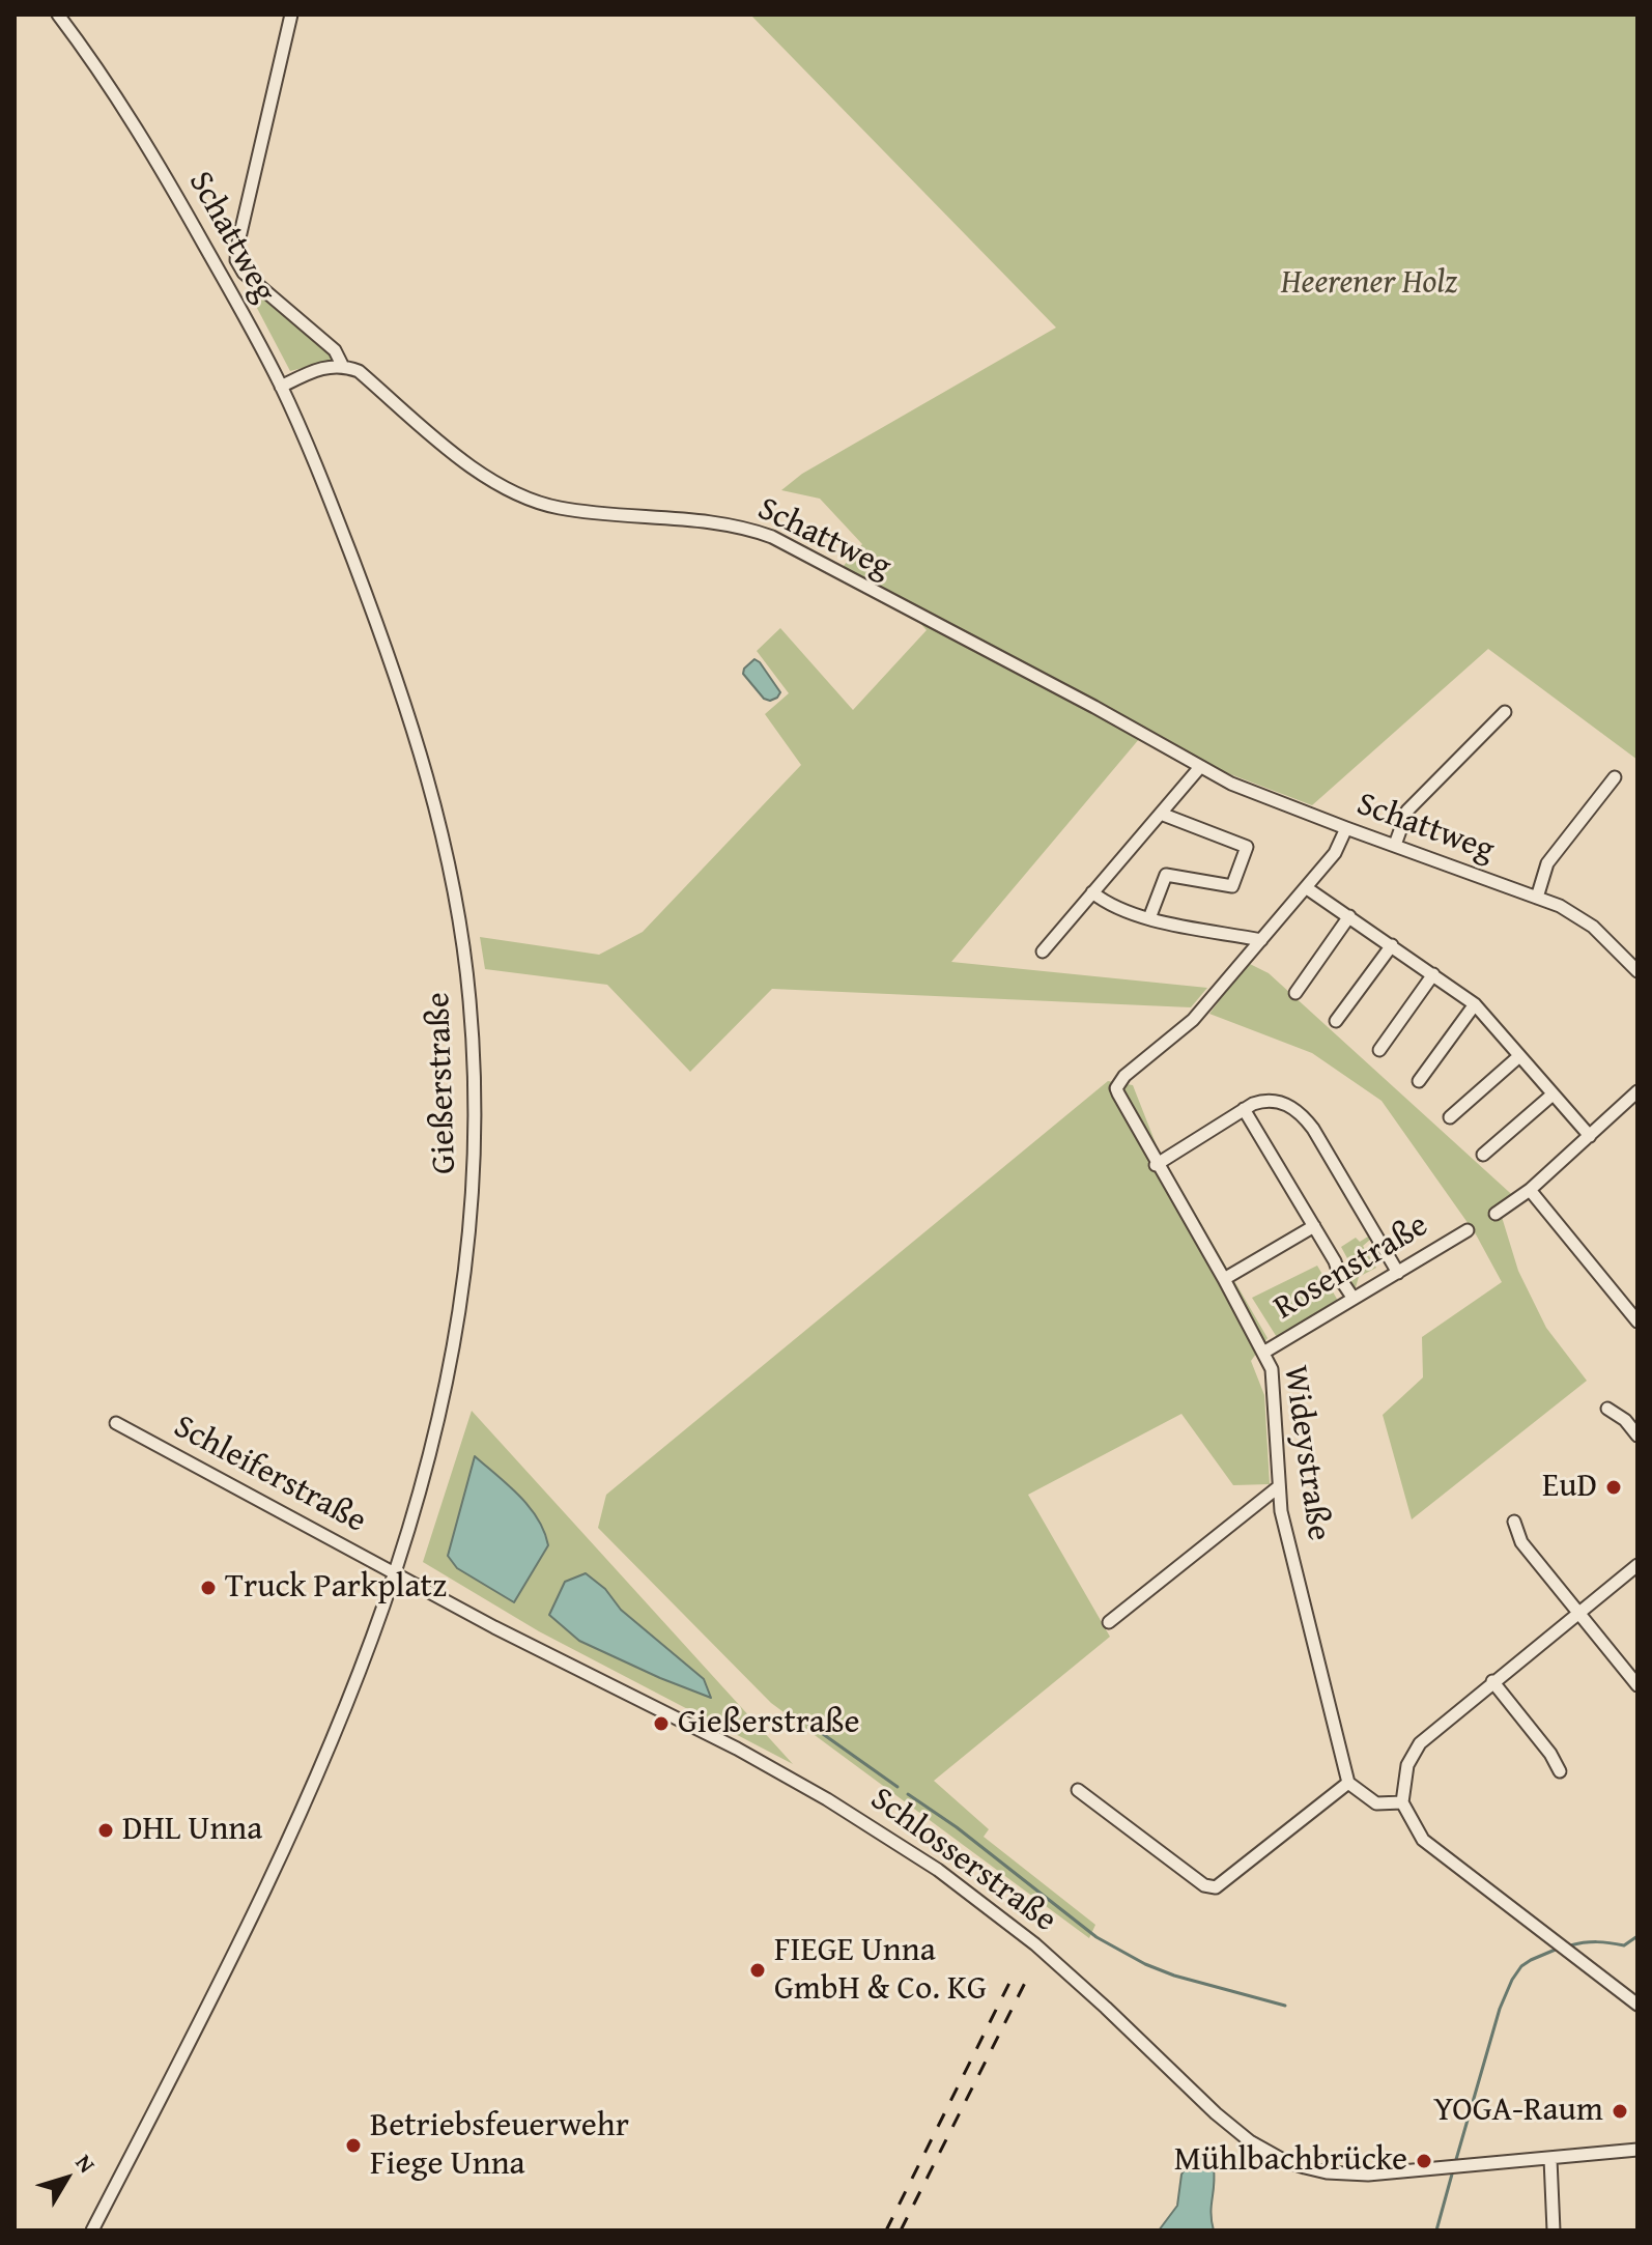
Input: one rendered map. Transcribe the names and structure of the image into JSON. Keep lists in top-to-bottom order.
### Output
{
  "streets": {
    "street": [
      "Schattweg",
      "Gießerstraße",
      "Rosenstraße",
      "Wideystraße",
      "Schleiferstraße",
      "Schlosserstraße"
    ]
  },
  "crossings": [
    ["Schattweg", "Gießerstraße"],
    ["Schattweg", "Wideystraße"],
    ["Gießerstraße", "Schleiferstraße"],
    ["Gießerstraße", "Schlosserstraße"],
    ["Rosenstraße", "Wideystraße"],
    ["Schleiferstraße", "Schlosserstraße"]
  ],
  "parks": ["Heerener Holz"],
  "places": [
    "EuD",
    "Truck Parkplatz",
    "Gießerstraße",
    "DHL Unna",
    "FIEGE Unna GmbH & Co. KG",
    "YOGA-Raum",
    "Betriebsfeuerwehr Fiege Unna",
    "Mühlbachbrücke"
  ],
  "north": "top right"
}
